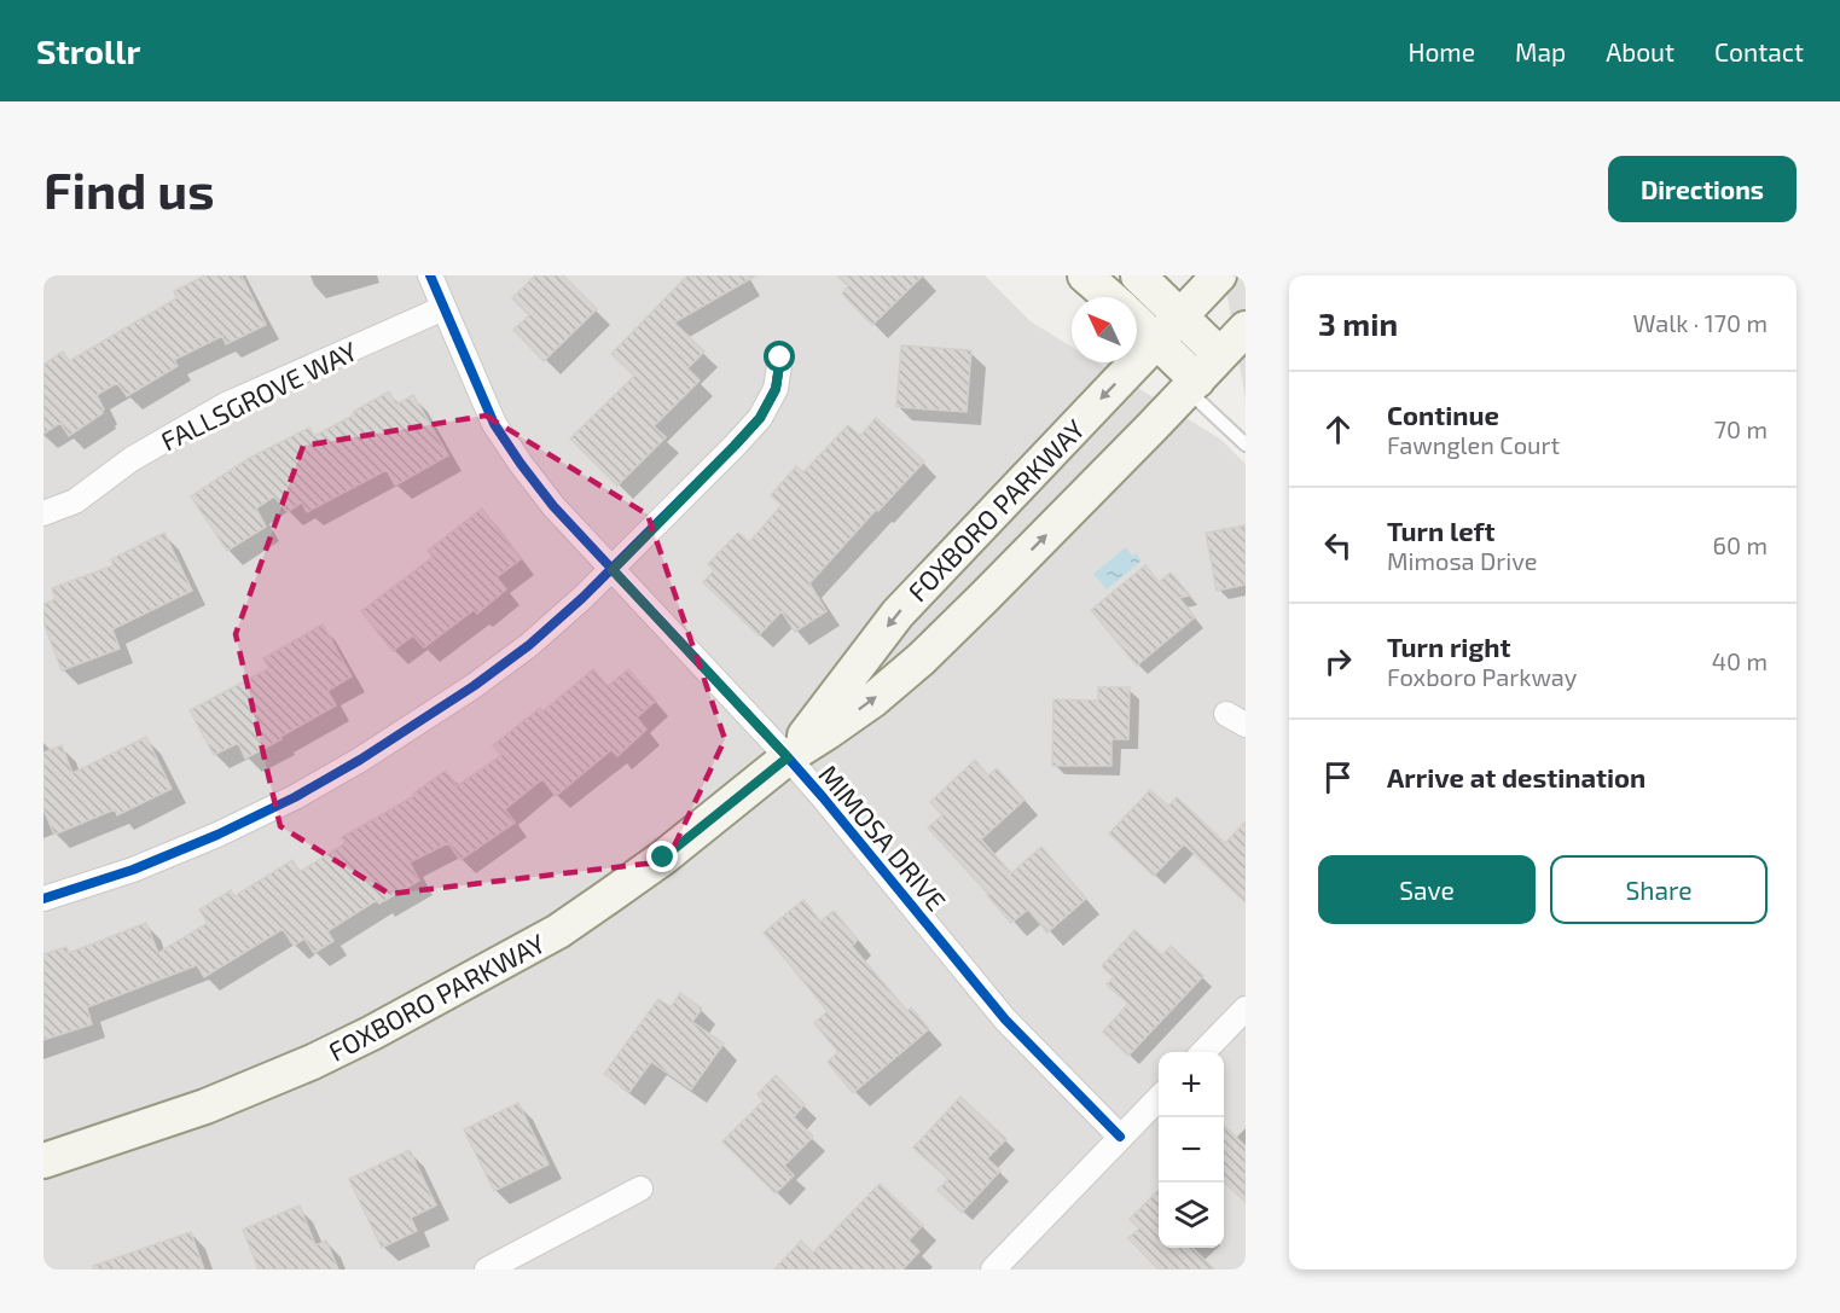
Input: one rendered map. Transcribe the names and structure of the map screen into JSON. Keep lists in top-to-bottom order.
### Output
{
  "streets": {
    "main road": ["FOXBORO PARKWAY"],
    "street": ["FALLSGROVE WAY", "MIMOSA DRIVE"]
  },
  "crossings": [
    ["FALLSGROVE WAY", "MIMOSA DRIVE"],
    ["FOXBORO PARKWAY", "MIMOSA DRIVE"]
  ],
  "north": "top left",
  "page": {
    "header": "Strollr",
    "nav": [
      "Home",
      "Map",
      "About",
      "Contact"
    ],
    "buttons": [
      "Directions",
      ["Save", "Share"]
    ],
    "title": "Find us",
    "heading": ["3 min", "Walk · 170 m"],
    "list": [
      ["Continue", "Fawnglen Court", "70 m"],
      ["Turn left", "Mimosa Drive", "60 m"],
      ["Turn right", "Foxboro Parkway", "40 m"],
      "Arrive at destination"
    ],
    "map_buttons": ["+", "−"]
  }
}
